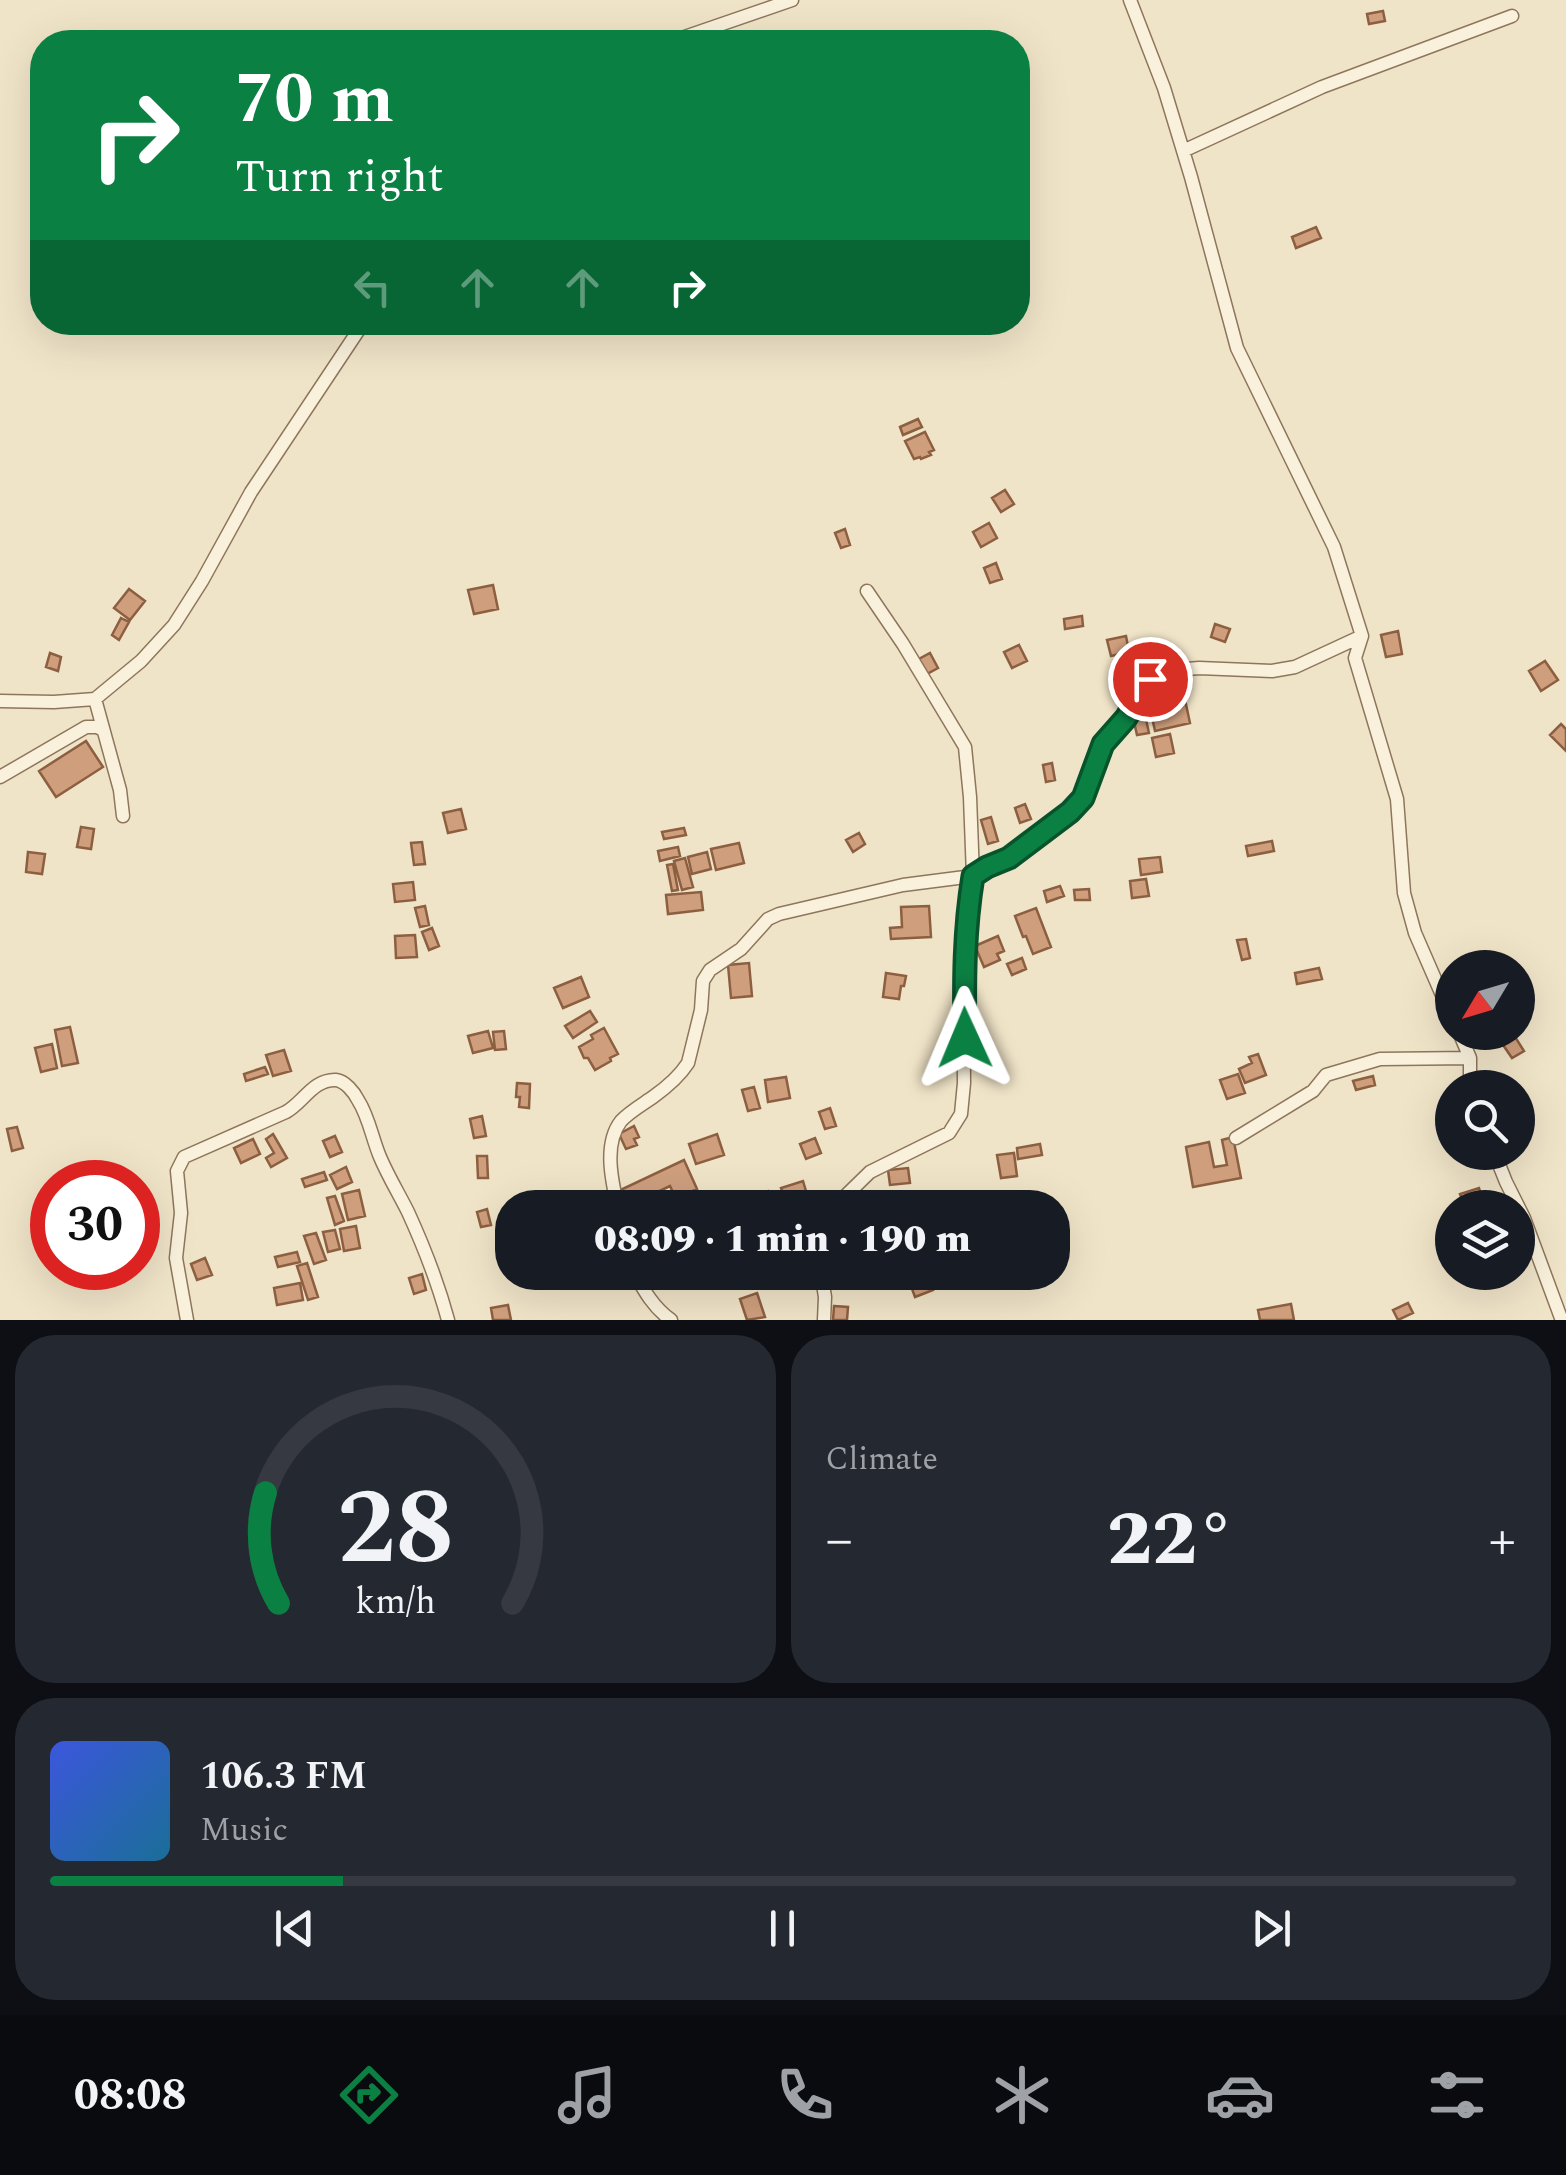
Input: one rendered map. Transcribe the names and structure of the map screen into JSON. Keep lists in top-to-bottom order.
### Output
{
  "north": "bottom left",
  "page": {
    "turn": ["70 m", "Turn right"],
    "limit": "30",
    "trip": "08:09 · 1 min · 190 m",
    "tile": "Climate",
    "heat": ["−", "22°", "+"],
    "song": ["106.3 FM", "Music"],
    "tabs": "08:08",
    "gauge": ["28", "km/h"]
  }
}
